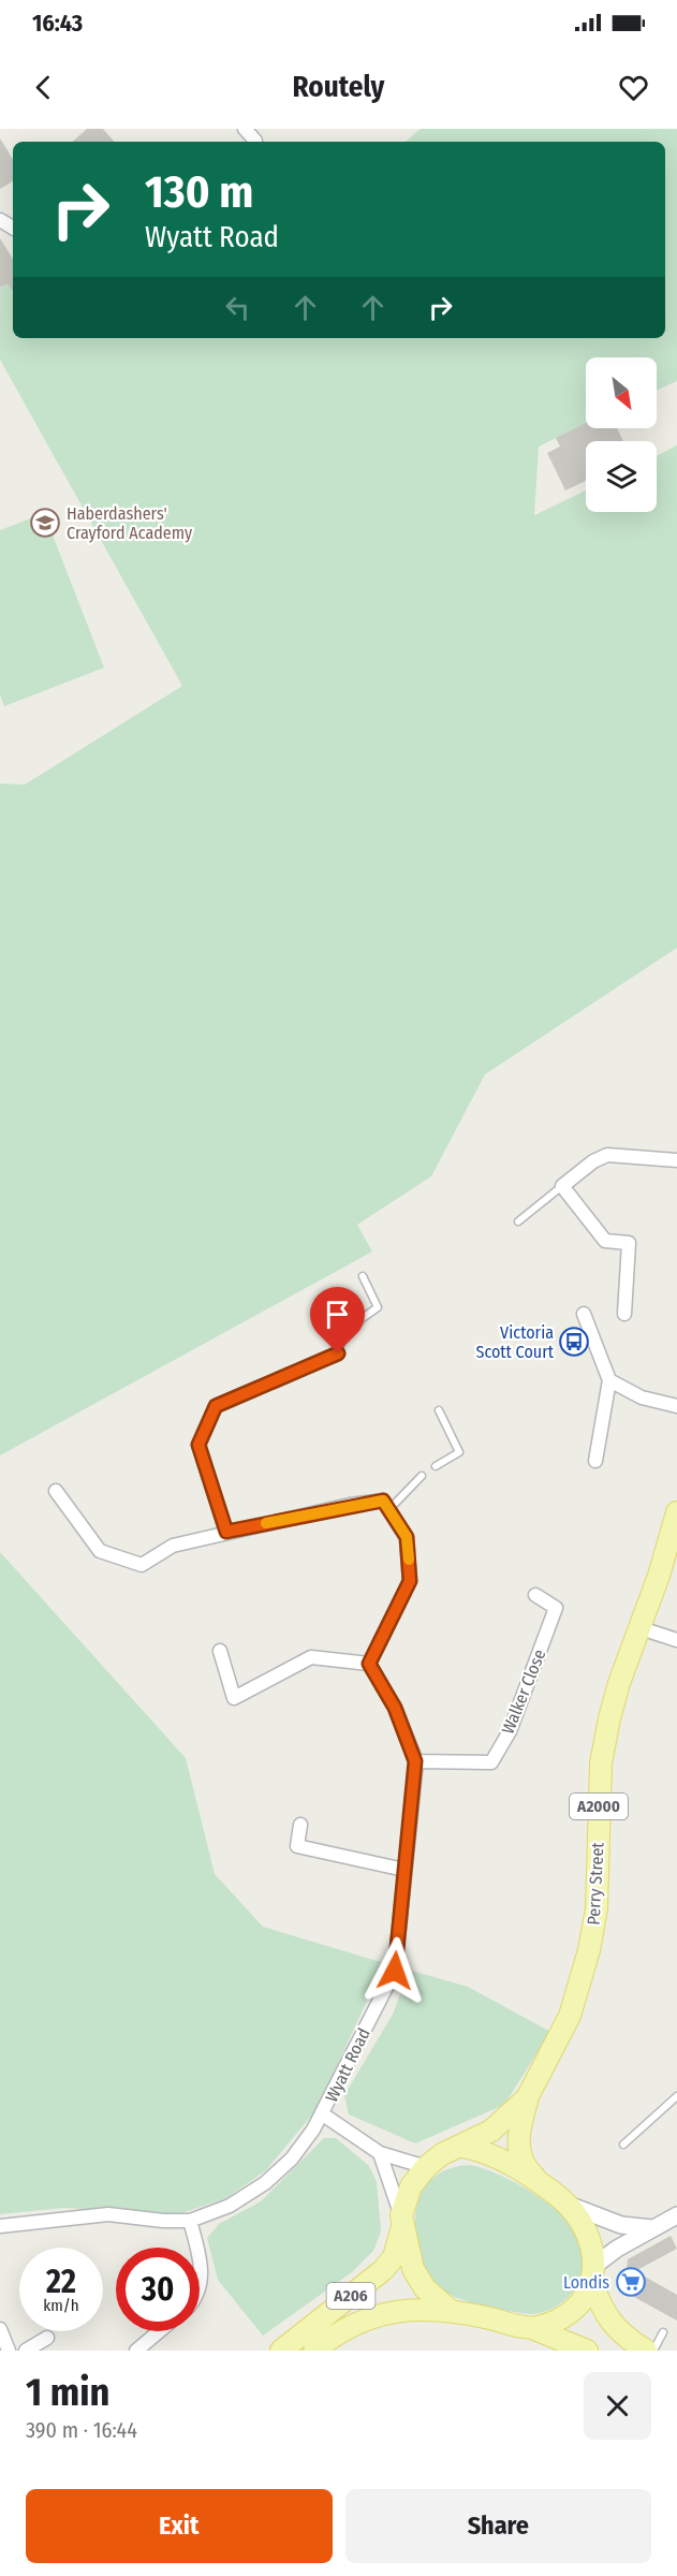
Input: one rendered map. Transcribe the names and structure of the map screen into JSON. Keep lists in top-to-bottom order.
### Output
{
  "streets": {
    "main road": ["A2000", "Perry Street", "A206"],
    "street": ["Walker Close", "Wyatt Road"]
  },
  "crossings": [
    ["Walker Close", "Wyatt Road"],
    ["Perry Street", "Wyatt Road"],
    ["Perry Street", "A206"],
    ["Wyatt Road", "A206"]
  ],
  "places": {
    "school or university": ["Haberdashers' Crayford Academy"],
    "bus stop": ["Victoria Scott Court"],
    "supermarket": ["Londis"]
  },
  "north": "bottom right",
  "page": {
    "status": "16:43",
    "header": "Routely",
    "turn": ["130 m", "Wyatt Road"],
    "speed": "22 km/h",
    "limit": "30",
    "heading": ["1 min", "390 m · 16:44"],
    "buttons": ["Exit", "Share"]
  }
}
